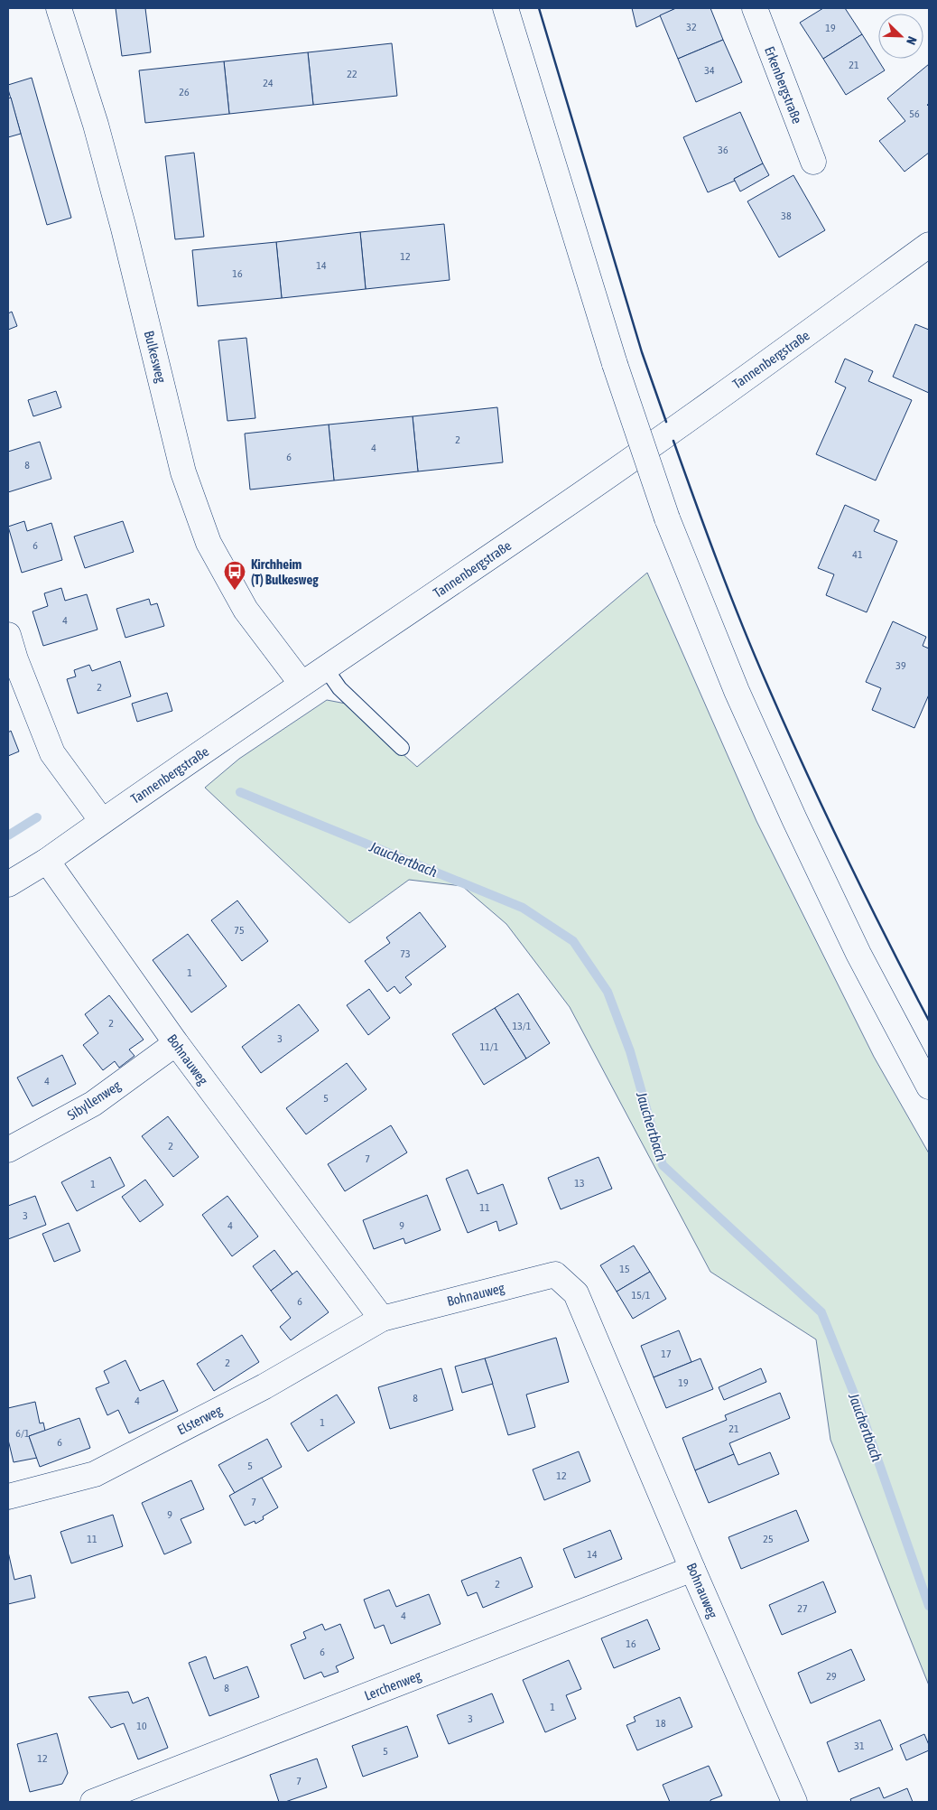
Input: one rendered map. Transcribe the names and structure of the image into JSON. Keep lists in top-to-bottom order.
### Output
{
  "streets": {
    "street": [
      "Erkenbergstraße",
      "Bulkesweg",
      "Tannenbergstraße",
      "Bohnauweg",
      "Sibyllenweg",
      "Elsterweg",
      "Lerchenweg"
    ]
  },
  "crossings": [
    ["Bulkesweg", "Tannenbergstraße"],
    ["Tannenbergstraße", "Bohnauweg"],
    ["Bohnauweg", "Sibyllenweg"],
    ["Bohnauweg", "Elsterweg"],
    ["Bohnauweg", "Lerchenweg"]
  ],
  "water": ["Jauchertbach"],
  "places": {
    "bus stop": ["Kirchheim (T) Bulkesweg"]
  },
  "house_numbers": [
    "32",
    "19",
    "21",
    "34",
    "22",
    "24",
    "26",
    "56",
    "36",
    "38",
    "12",
    "14",
    "16",
    "2",
    "4",
    "6",
    "8",
    "6",
    "41",
    "4",
    "39",
    "2",
    "75",
    "73",
    "1",
    "2",
    "13/1",
    "3",
    "11/1",
    "4",
    "5",
    "2",
    "7",
    "13",
    "1",
    "11",
    "3",
    "4",
    "9",
    "15",
    "15/1",
    "6",
    "17",
    "2",
    "19",
    "8",
    "4",
    "1",
    "21",
    "6/1",
    "6",
    "5",
    "12",
    "7",
    "9",
    "11",
    "25",
    "14",
    "2",
    "27",
    "4",
    "16",
    "6",
    "29",
    "8",
    "1",
    "3",
    "18",
    "10",
    "31",
    "5",
    "12",
    "7"
  ],
  "north": "bottom right"
}
